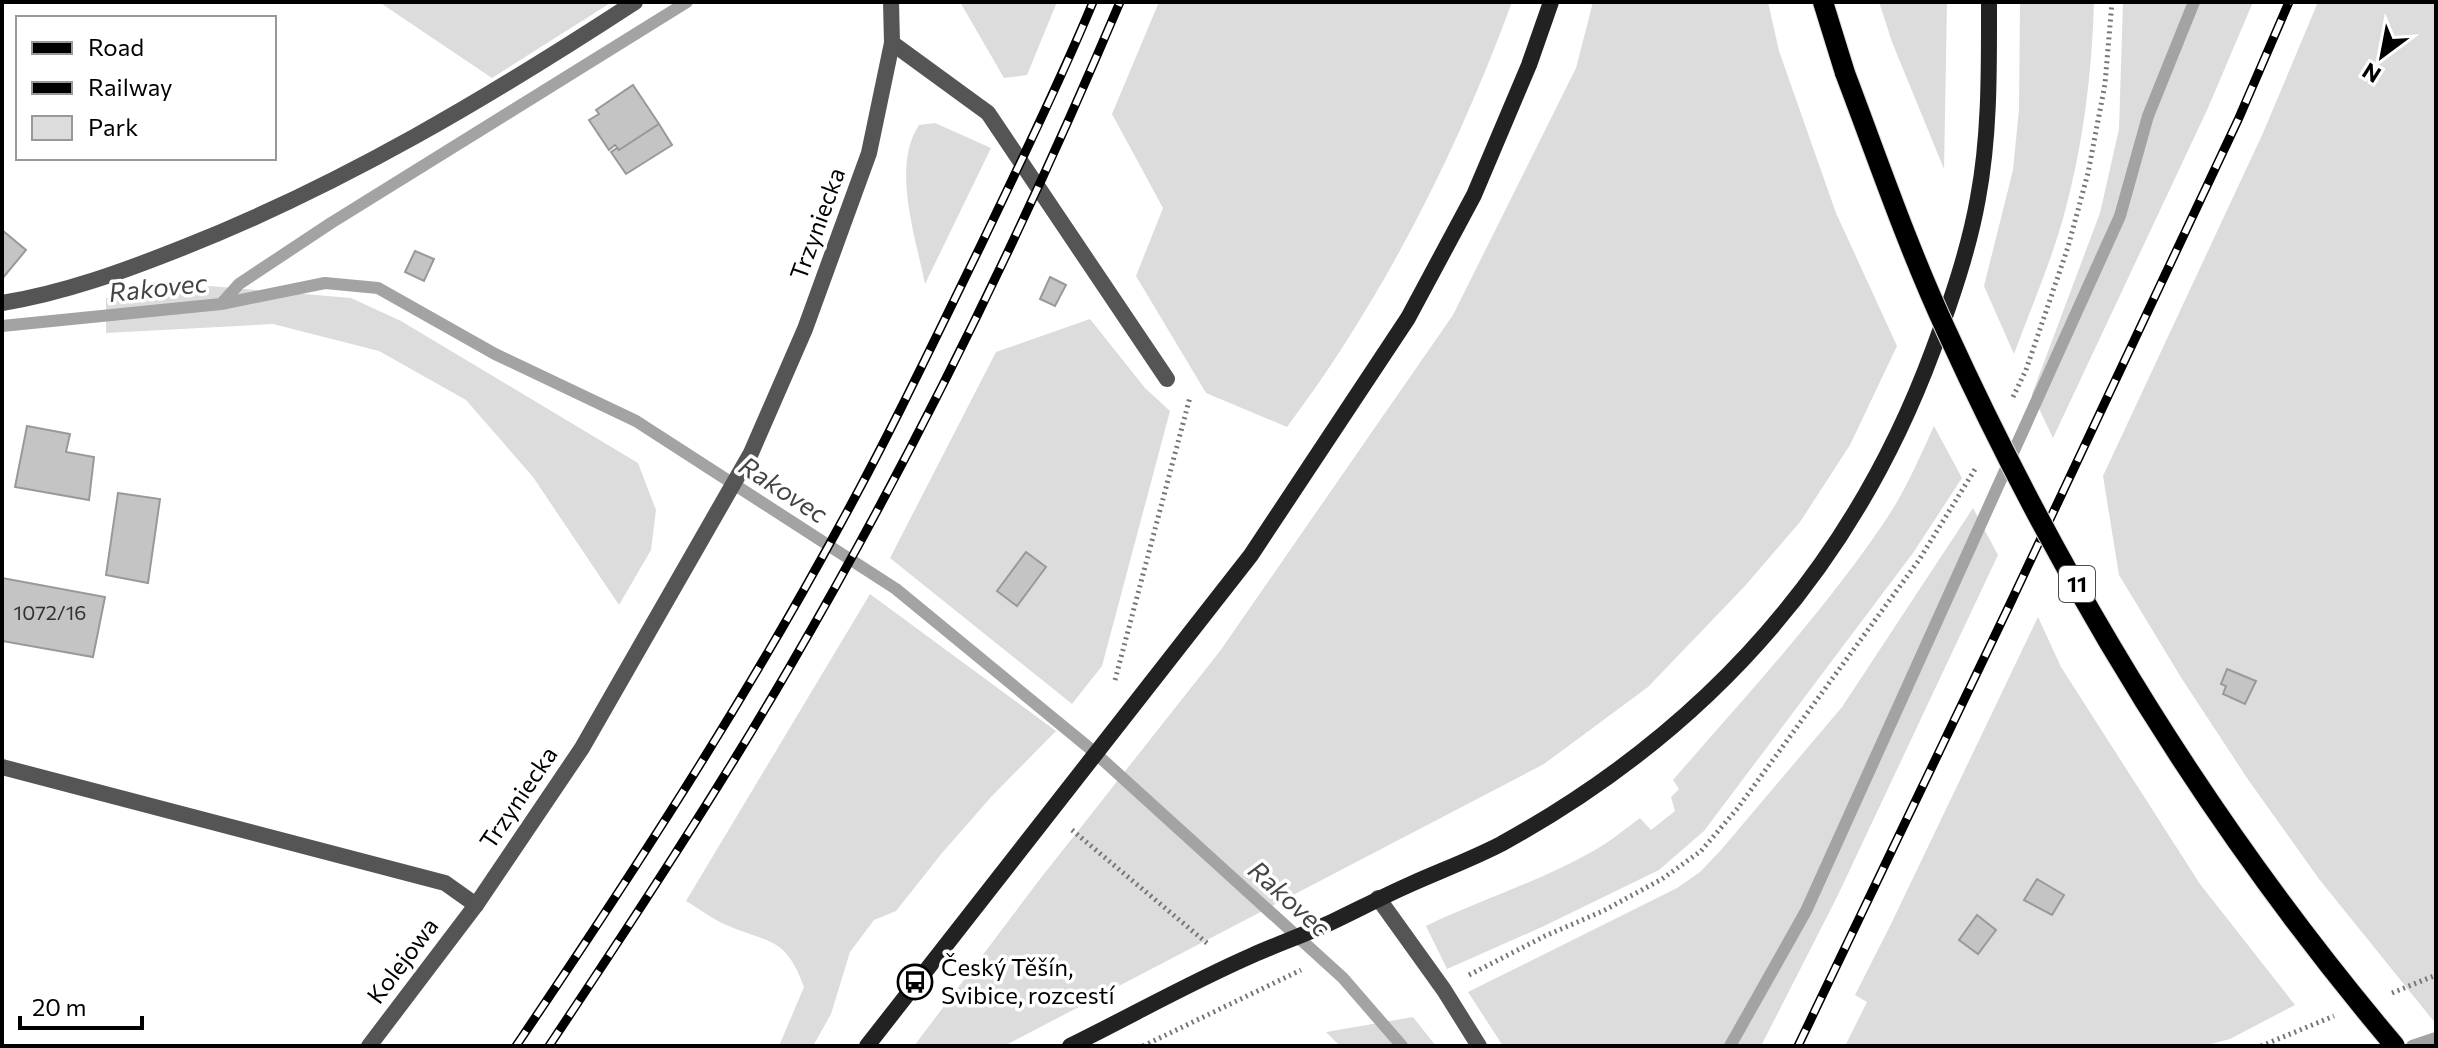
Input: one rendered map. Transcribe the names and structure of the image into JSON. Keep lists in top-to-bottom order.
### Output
{
  "streets": {
    "main road": ["11"],
    "street": ["Trzyniecka", "Kolejowa"]
  },
  "crossings": [
    ["Trzyniecka", "Kolejowa"]
  ],
  "water": ["Rakovec"],
  "places": {
    "bus stop": ["Český Těšín, Svibice, rozcestí"]
  },
  "house_numbers": ["1072/16"],
  "legend": ["Road", "Railway", "Park"],
  "scale_bar": "20 m",
  "north": "bottom left"
}
